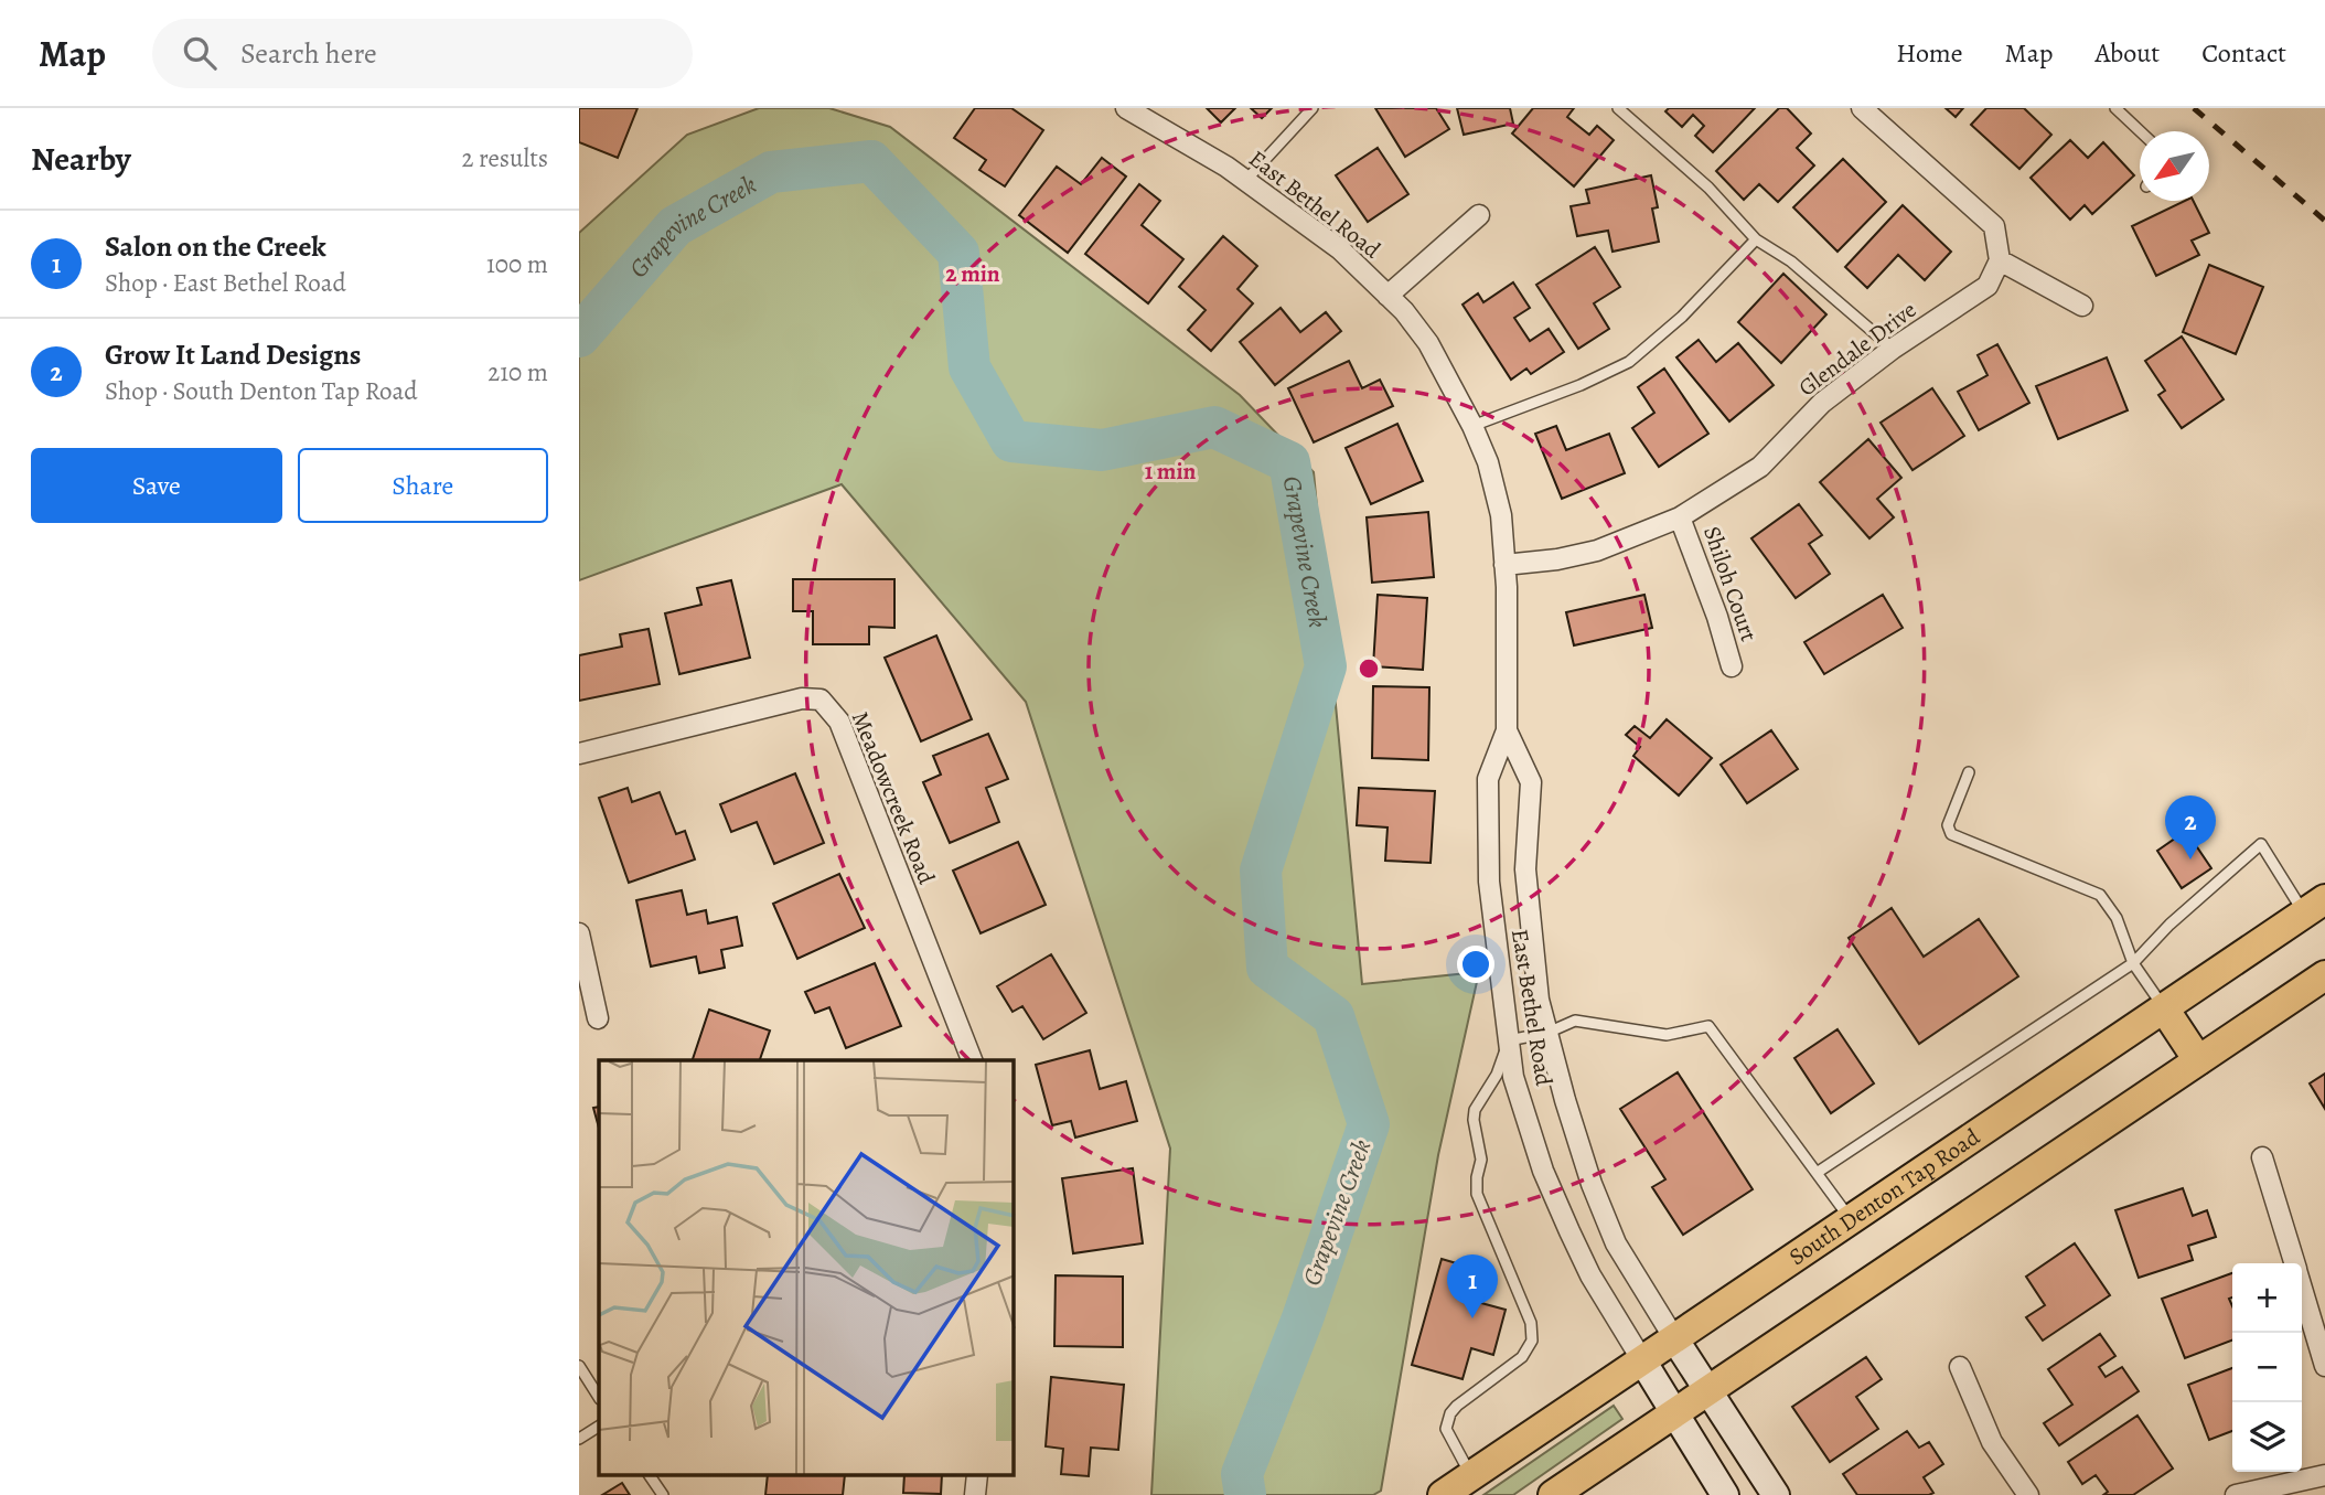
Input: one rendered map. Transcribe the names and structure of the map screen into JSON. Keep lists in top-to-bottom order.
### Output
{
  "streets": {
    "main road": ["South Denton Tap Road"],
    "street": [
      "East Bethel Road",
      "Glendale Drive",
      "Shiloh Court",
      "Meadowcreek Road"
    ]
  },
  "crossings": [
    ["East Bethel Road", "Glendale Drive"],
    ["East Bethel Road", "South Denton Tap Road"],
    ["Glendale Drive", "Shiloh Court"]
  ],
  "water": ["Grapevine Creek"],
  "north": "bottom left",
  "page": {
    "header": "Map",
    "search": "Search here",
    "nav": [
      "Home",
      "Map",
      "About",
      "Contact"
    ],
    "heading": ["Nearby", "2 results"],
    "list": [
      {
        "mark": "1",
        "name": "Salon on the Creek",
        "note": "Shop · East Bethel Road",
        "value": "100 m"
      },
      {
        "mark": "2",
        "name": "Grow It Land Designs",
        "note": "Shop · South Denton Tap Road",
        "value": "210 m"
      }
    ],
    "buttons": ["Save", "Share"],
    "pins": ["2", "1"],
    "map_buttons": ["+", "−"]
  },
  "rings": ["2 min", "1 min"]
}
